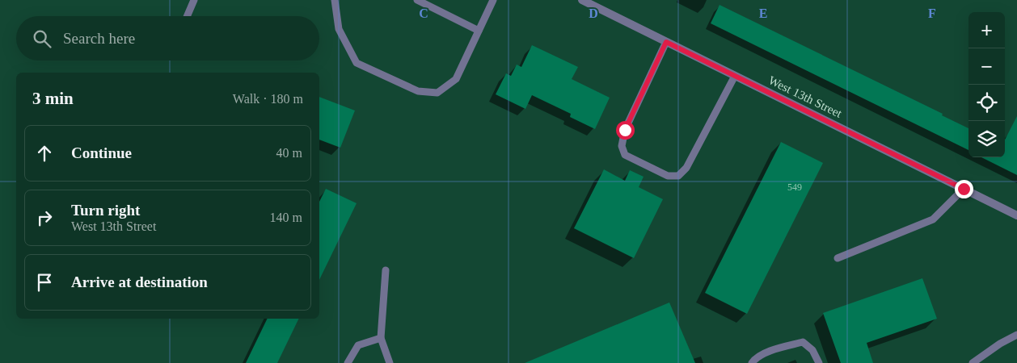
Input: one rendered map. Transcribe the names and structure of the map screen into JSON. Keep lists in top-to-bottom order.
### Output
{
  "streets": {
    "street": ["West 13th Street"]
  },
  "house_numbers": ["549"],
  "page": {
    "map_buttons": ["+", "−"],
    "search": "Search here",
    "heading": ["3 min", "Walk · 180 m"],
    "list": [
      ["Continue", "40 m"],
      ["Turn right", "West 13th Street", "140 m"],
      "Arrive at destination"
    ]
  },
  "grid": {
    "columns": [
      "C",
      "D",
      "E",
      "F"
    ]
  }
}
